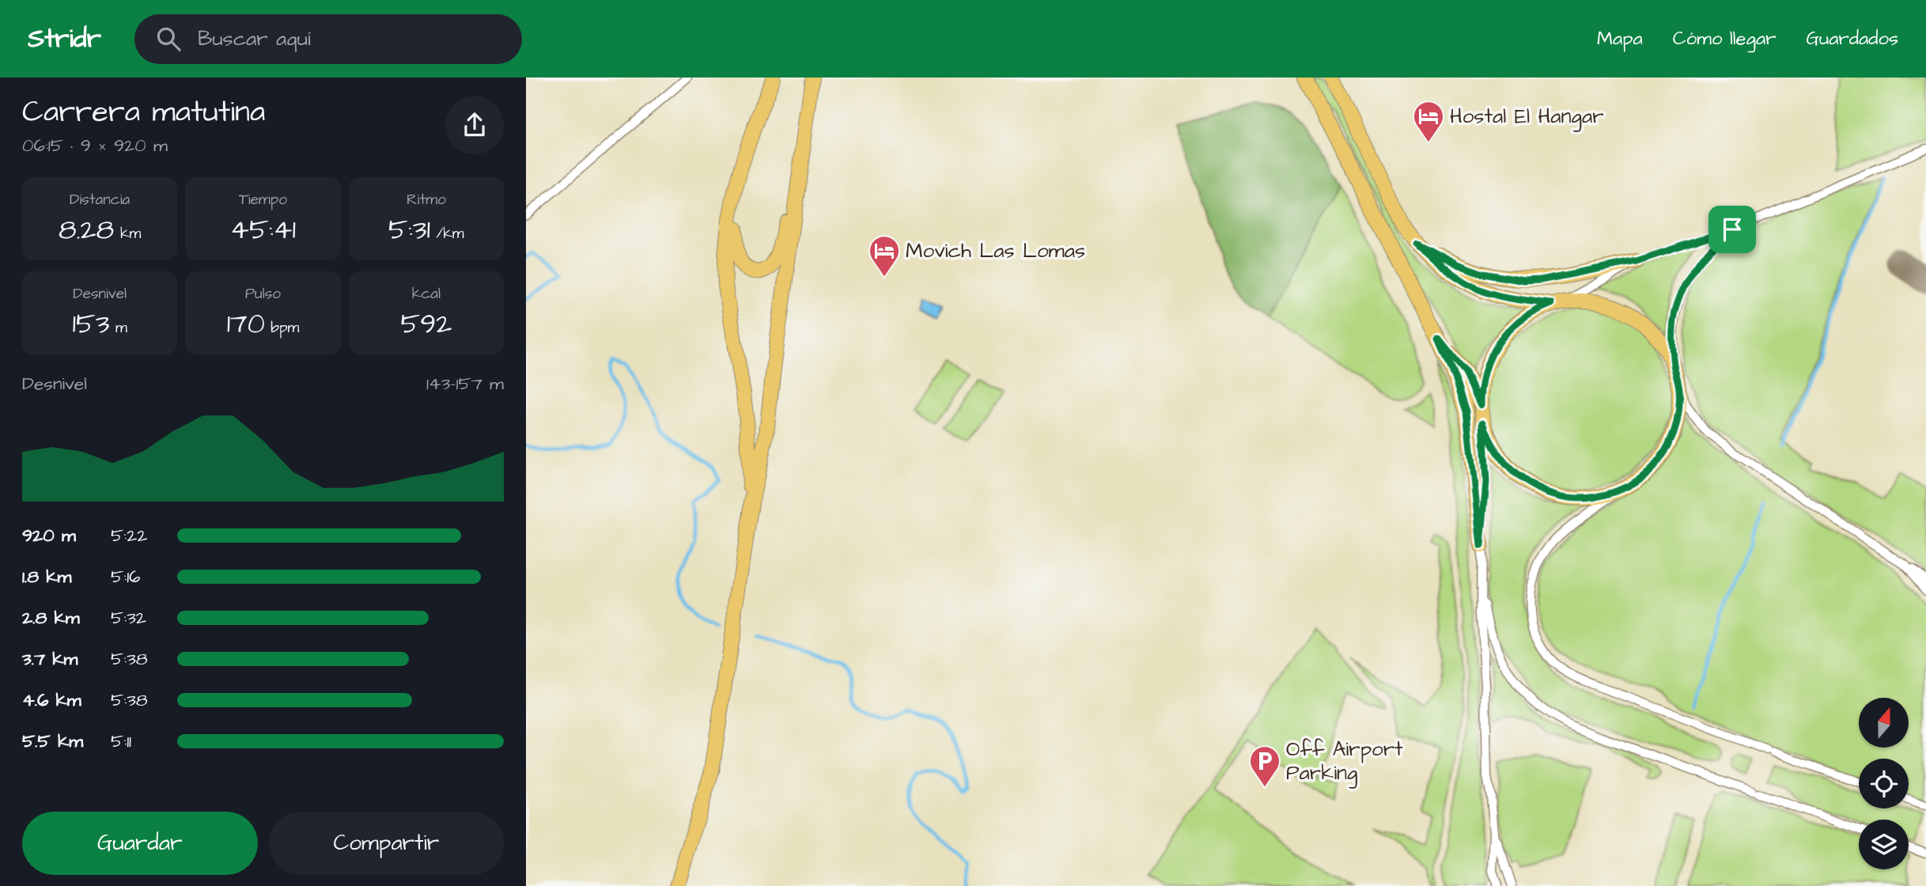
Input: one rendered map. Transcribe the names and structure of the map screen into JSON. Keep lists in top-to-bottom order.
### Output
{
  "places": {
    "hotel": ["Hostal El Hangar", "Movich Las Lomas"],
    "parking": ["Off Airport Parking"]
  },
  "north": "top",
  "page": {
    "header": "Stridr",
    "search": "Buscar aquí",
    "nav": ["Mapa", "Cómo llegar", "Guardados"],
    "heading": ["Carrera matutina", "06:15 · 9 × 920 m"],
    "stats": [
      ["Distancia", "8.28 km"],
      ["Tiempo", "45:41"],
      ["Ritmo", "5:31 /km"],
      ["Desnivel", "153 m"],
      ["Pulso", "170 bpm"],
      ["kcal", "592"]
    ],
    "chart": ["Desnivel", "143–157 m"],
    "list": [
      {
        "name": "920 m",
        "note": "5:22"
      },
      {
        "name": "1.8 km",
        "note": "5:16"
      },
      {
        "name": "2.8 km",
        "note": "5:32"
      },
      {
        "name": "3.7 km",
        "note": "5:38"
      },
      {
        "name": "4.6 km",
        "note": "5:38"
      },
      {
        "name": "5.5 km",
        "note": "5:11"
      }
    ],
    "buttons": ["Guardar", "Compartir"]
  }
}
